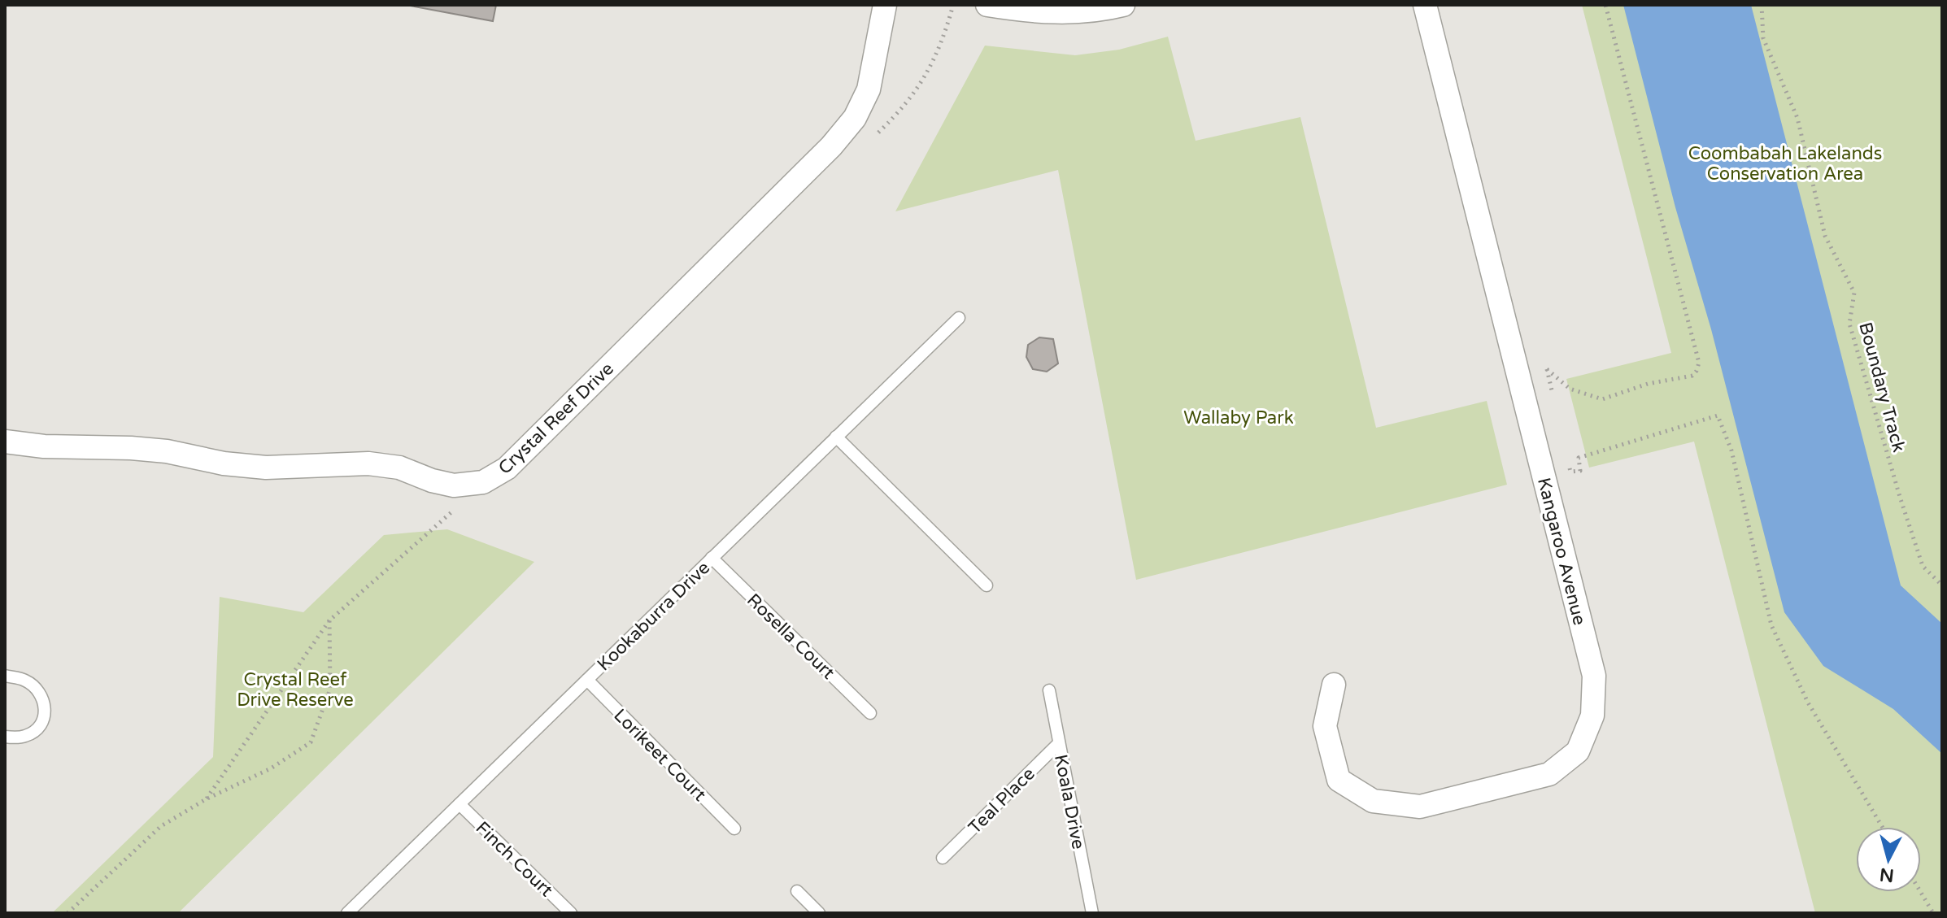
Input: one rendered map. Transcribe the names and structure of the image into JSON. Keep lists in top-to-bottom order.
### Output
{
  "streets": {
    "street": ["Crystal Reef Drive", "Kangaroo Avenue"],
    "lane": [
      "Kookaburra Drive",
      "Rosella Court",
      "Lorikeet Court",
      "Teal Place",
      "Koala Drive",
      "Finch Court"
    ],
    "path": ["Boundary Track"]
  },
  "crossings": [
    ["Kookaburra Drive", "Rosella Court"],
    ["Kookaburra Drive", "Lorikeet Court"],
    ["Kookaburra Drive", "Finch Court"],
    ["Teal Place", "Koala Drive"]
  ],
  "parks": ["Coombabah Lakelands Conservation Area", "Wallaby Park", "Crystal Reef Drive Reserve"],
  "north": "bottom"
}
